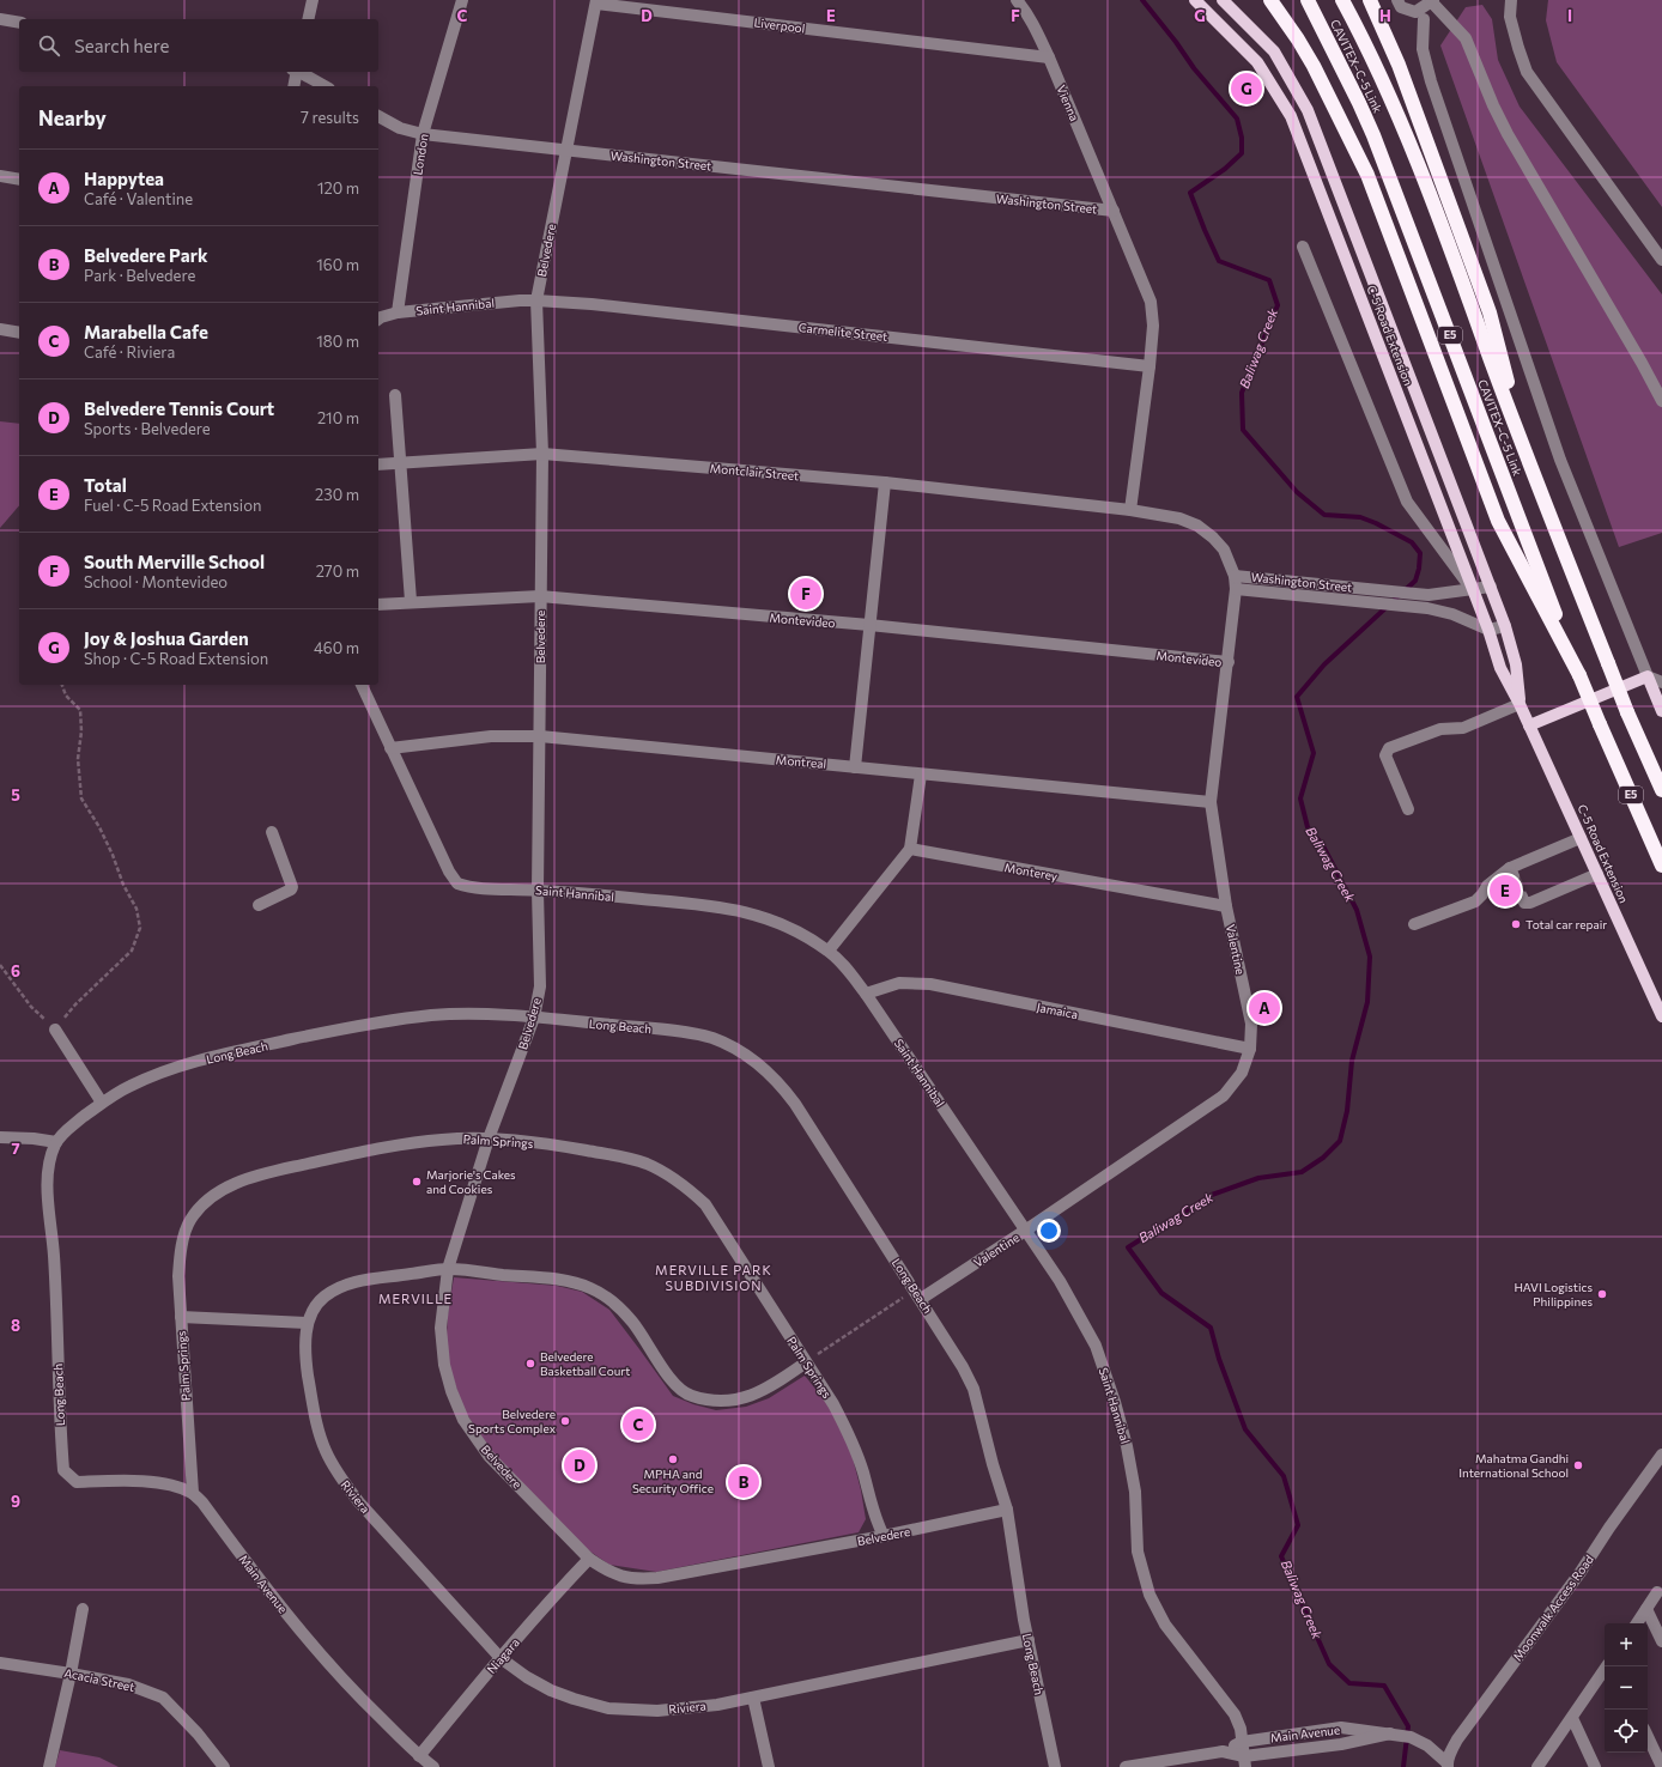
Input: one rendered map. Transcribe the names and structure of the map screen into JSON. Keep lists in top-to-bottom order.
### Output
{
  "streets": {
    "highway": ["CAVITEX–C-5 Link", "E5"],
    "main road": ["C-5 Road Extension"],
    "street": [
      "Liverpool",
      "Vienna",
      "London",
      "Washington Street",
      "Belvedere",
      "Saint Hannibal",
      "Carmelite Street",
      "Montclair Street",
      "Montevideo",
      "Montreal",
      "Monterey",
      "Valentine",
      "Jamaica",
      "Long Beach",
      "Palm Springs",
      "Riviera",
      "Main Avenue",
      "Moonwalk Access Road",
      "Niagara",
      "Acacia Street"
    ]
  },
  "crossings": [
    ["Liverpool", "Vienna"],
    ["Liverpool", "Belvedere"],
    ["Vienna", "Washington Street"],
    ["London", "Washington Street"],
    ["London", "Saint Hannibal"],
    ["Washington Street", "Belvedere"],
    ["Washington Street", "Carmelite Street"],
    ["Washington Street", "C-5 Road Extension"],
    ["Washington Street", "Montclair Street"],
    ["Washington Street", "Valentine"],
    ["Belvedere", "Saint Hannibal"],
    ["Belvedere", "Carmelite Street"],
    ["Belvedere", "Montclair Street"],
    ["Belvedere", "Montevideo"],
    ["Belvedere", "Montreal"],
    ["Belvedere", "Long Beach"],
    ["Belvedere", "Palm Springs"],
    ["Belvedere", "Riviera"],
    ["Belvedere", "Niagara"],
    ["Saint Hannibal", "Carmelite Street"],
    ["Saint Hannibal", "Montreal"],
    ["Saint Hannibal", "Valentine"],
    ["Saint Hannibal", "Jamaica"],
    ["Saint Hannibal", "Main Avenue"],
    ["Montevideo", "Valentine"],
    ["Montreal", "Valentine"],
    ["Monterey", "Valentine"],
    ["Valentine", "Jamaica"],
    ["Valentine", "Long Beach"],
    ["Long Beach", "Palm Springs"],
    ["Long Beach", "Riviera"],
    ["Long Beach", "Main Avenue"],
    ["Palm Springs", "Riviera"],
    ["Palm Springs", "Main Avenue"],
    ["Riviera", "Niagara"],
    ["Main Avenue", "Moonwalk Access Road"],
    ["Main Avenue", "Niagara"]
  ],
  "districts": ["MERVILLE PARK SUBDIVISION", "MERVILLE"],
  "water": ["Baliwag Creek"],
  "places": [
    "Total car repair",
    "Marjorie's Cakes and Cookies",
    "HAVI Logistics Philippines",
    "Belvedere Basketball Court",
    "Belvedere Sports Complex",
    "MPHA and Security Office",
    "Mahatma Gandhi International School"
  ],
  "page": {
    "search": "Search here",
    "pins": [
      "G",
      "F",
      "E",
      "A",
      "C",
      "D",
      "B"
    ],
    "heading": ["Nearby", "7 results"],
    "list": [
      {
        "mark": "A",
        "name": "Happytea",
        "note": "Café · Valentine",
        "value": "120 m"
      },
      {
        "mark": "B",
        "name": "Belvedere Park",
        "note": "Park · Belvedere",
        "value": "160 m"
      },
      {
        "mark": "C",
        "name": "Marabella Cafe",
        "note": "Café · Riviera",
        "value": "180 m"
      },
      {
        "mark": "D",
        "name": "Belvedere Tennis Court",
        "note": "Sports · Belvedere",
        "value": "210 m"
      },
      {
        "mark": "E",
        "name": "Total",
        "note": "Fuel · C-5 Road Extension",
        "value": "230 m"
      },
      {
        "mark": "F",
        "name": "South Merville School",
        "note": "School · Montevideo",
        "value": "270 m"
      },
      {
        "mark": "G",
        "name": "Joy & Joshua Garden",
        "note": "Shop · C-5 Road Extension",
        "value": "460 m"
      }
    ],
    "map_buttons": ["+", "−"]
  },
  "grid": {
    "columns": [
      "C",
      "D",
      "E",
      "F",
      "G",
      "H",
      "I"
    ],
    "rows": [
      "5",
      "6",
      "7",
      "8",
      "9"
    ]
  }
}
